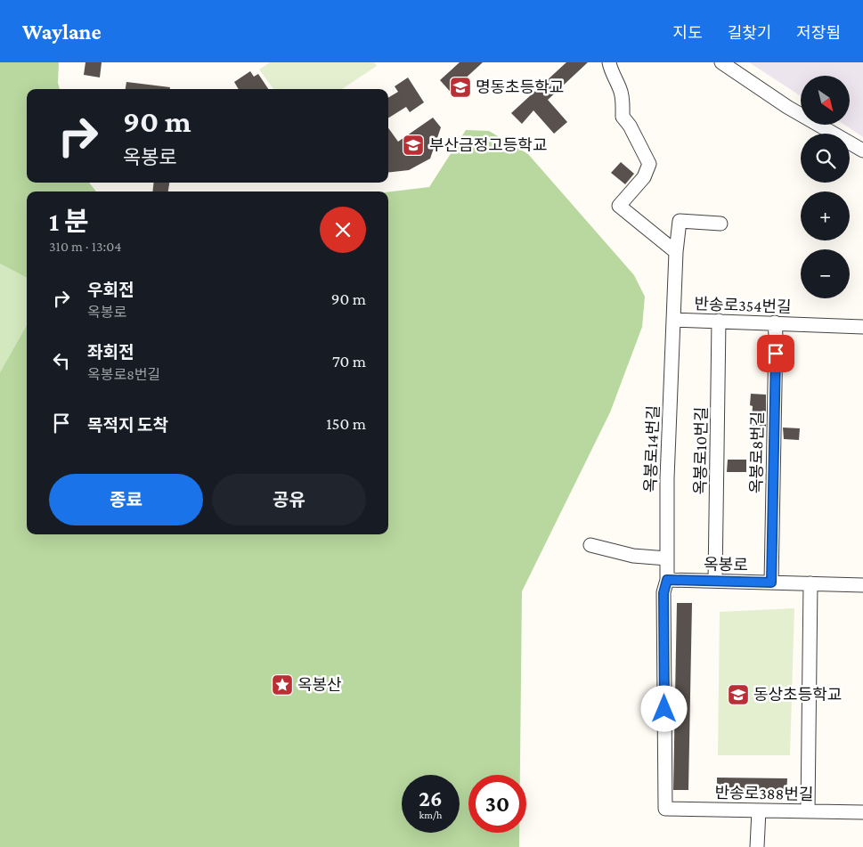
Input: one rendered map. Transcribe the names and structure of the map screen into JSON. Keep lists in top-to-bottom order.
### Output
{
  "streets": {
    "street": [
      "반송로354번길",
      "옥봉로14번길",
      "옥봉로10번길",
      "옥봉로8번길",
      "옥봉로",
      "반송로388번길"
    ]
  },
  "crossings": [
    ["반송로354번길", "옥봉로14번길"],
    ["반송로354번길", "옥봉로10번길"],
    ["반송로354번길", "옥봉로8번길"],
    ["옥봉로14번길", "옥봉로"],
    ["옥봉로14번길", "반송로388번길"],
    ["옥봉로10번길", "옥봉로"],
    ["옥봉로8번길", "옥봉로"]
  ],
  "places": {
    "school or university": ["명동초등학교", "부산금정고등학교", "동상초등학교"],
    "place": ["옥봉산"]
  },
  "north": "bottom right",
  "page": {
    "header": "Waylane",
    "nav": ["지도", "길찾기", "저장됨"],
    "map_buttons": ["+", "−"],
    "turn": ["90 m", "옥봉로"],
    "heading": ["1 분", "310 m · 13:04"],
    "list": [
      {
        "name": "우회전",
        "note": "옥봉로",
        "value": "90 m"
      },
      {
        "name": "좌회전",
        "note": "옥봉로8번길",
        "value": "70 m"
      },
      {
        "name": "목적지 도착",
        "value": "150 m"
      }
    ],
    "buttons": ["종료", "공유"],
    "speed": "26 km/h",
    "limit": "30"
  }
}
